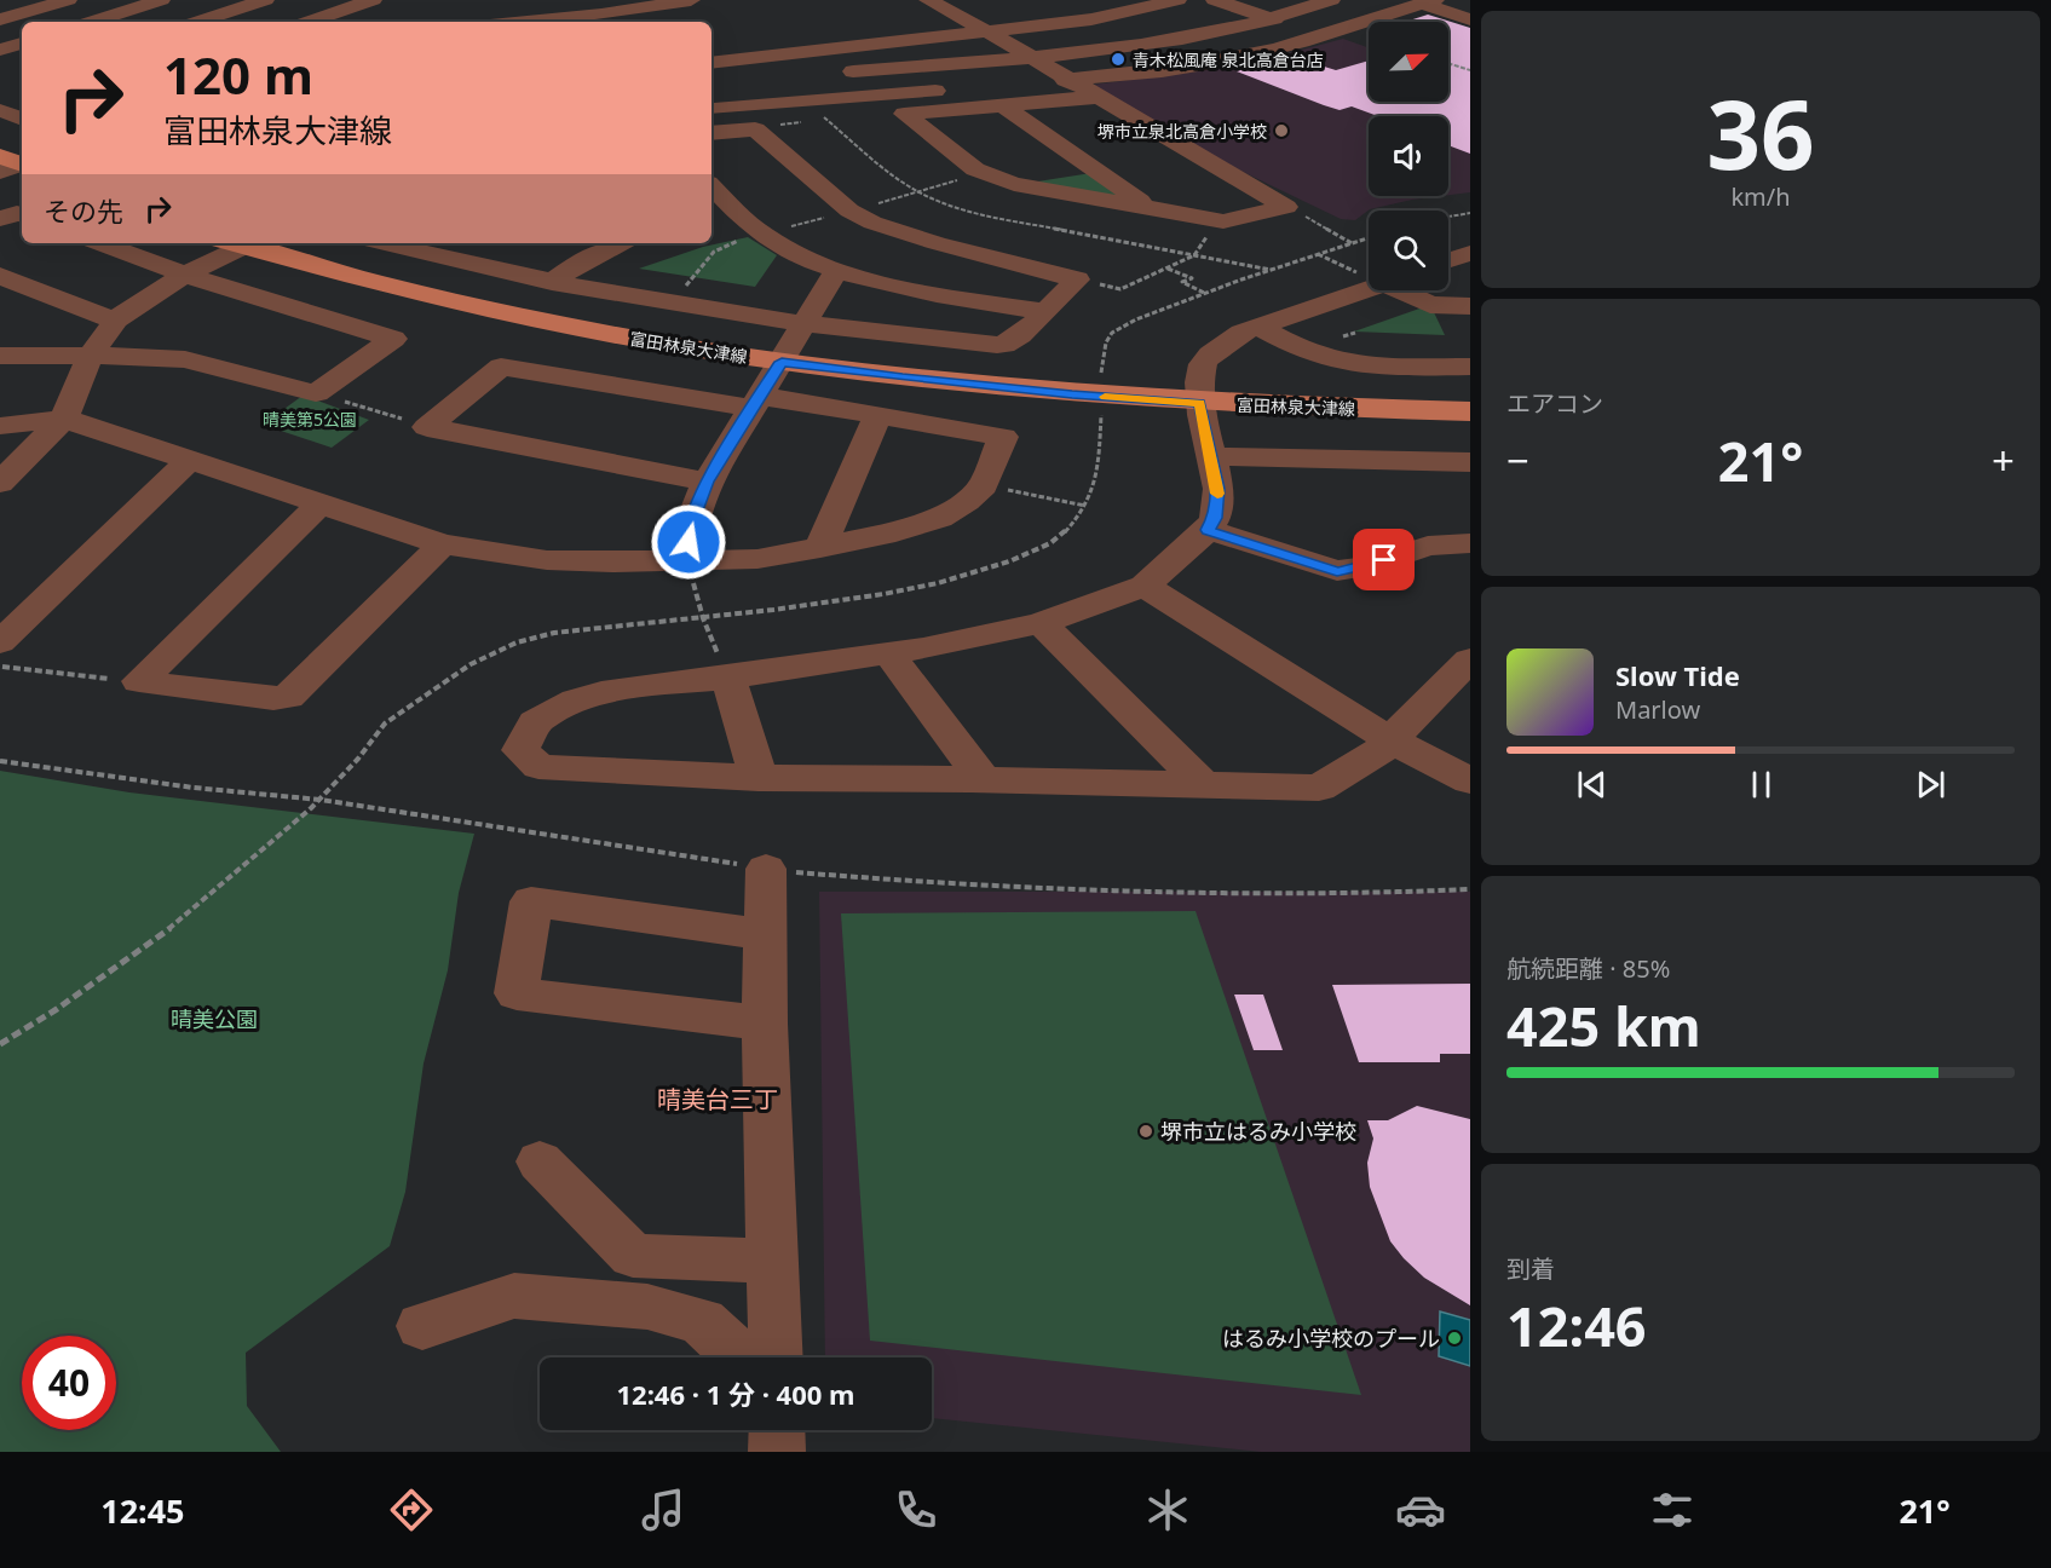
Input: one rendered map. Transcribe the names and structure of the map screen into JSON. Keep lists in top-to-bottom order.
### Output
{
  "streets": {
    "main road": ["富田林泉大津線"]
  },
  "districts": ["晴美台三丁"],
  "parks": ["晴美第5公園", "晴美公園"],
  "places": [
    "青木松風庵 泉北高倉台店",
    "堺市立泉北高倉小学校",
    "堺市立はるみ小学校",
    "はるみ小学校のプール"
  ],
  "north": "top right",
  "page": {
    "tile": [
      ["36", "km/h"],
      "エアコン",
      ["航続距離 · 85%", "425 km"],
      ["到着", "12:46"]
    ],
    "turn": ["120 m", "富田林泉大津線"],
    "then": "その先",
    "heat": ["−", "21°", "+"],
    "song": ["Slow Tide", "Marlow"],
    "limit": "40",
    "trip": "12:46 · 1 分 · 400 m",
    "tabs": ["12:45", "21°"]
  }
}
